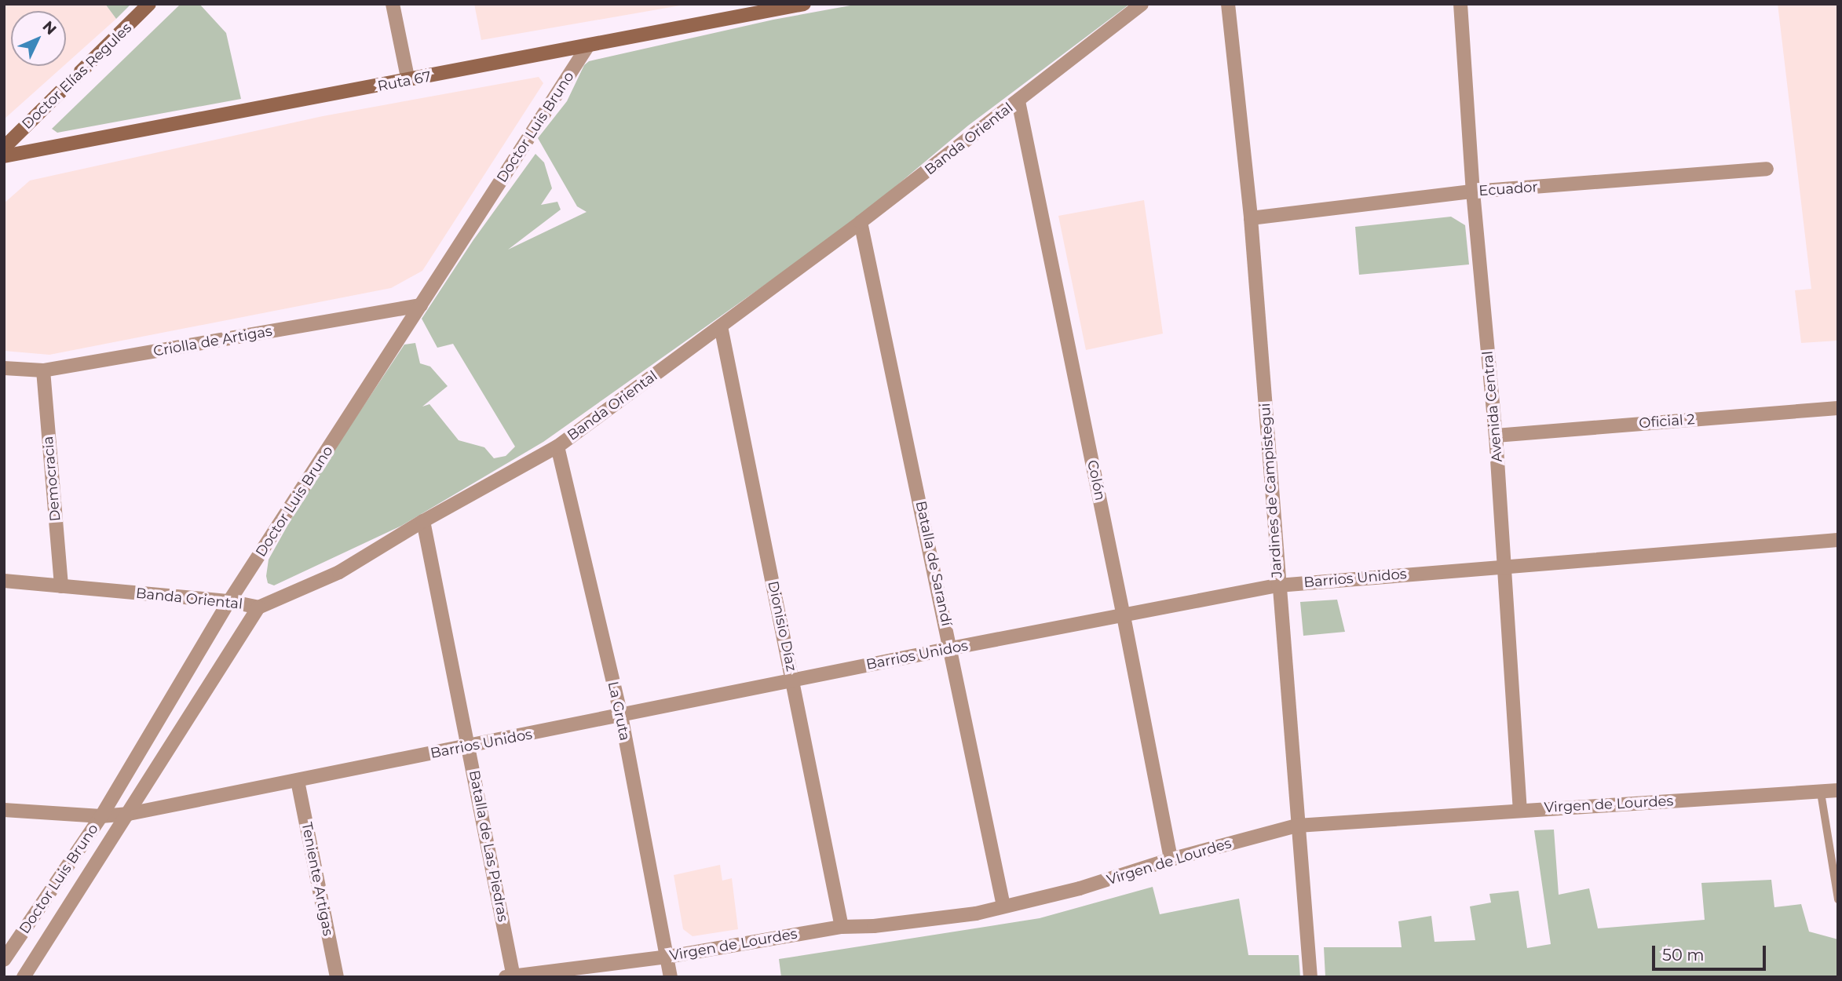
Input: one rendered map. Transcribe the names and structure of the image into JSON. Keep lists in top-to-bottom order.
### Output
{
  "streets": {
    "street": [
      "Doctor Elías Regules",
      "Ruta 67",
      "Doctor Luis Bruno",
      "Banda Oriental",
      "Ecuador",
      "Criolla de Artigas",
      "Avenida Central",
      "Oficial 2",
      "Democracia",
      "Colón",
      "Jardines de Campistegui",
      "Batalla de Sarandí",
      "Barrios Unidos",
      "Dionisio Díaz",
      "La Gruta",
      "Virgen de Lourdes",
      "Batalla de Las Piedras",
      "Teniente Artigas"
    ]
  },
  "crossings": [
    ["Ruta 67", "Doctor Luis Bruno"],
    ["Doctor Luis Bruno", "Banda Oriental"],
    ["Doctor Luis Bruno", "Criolla de Artigas"],
    ["Doctor Luis Bruno", "Barrios Unidos"],
    ["Banda Oriental", "Democracia"],
    ["Banda Oriental", "Colón"],
    ["Banda Oriental", "Batalla de Sarandí"],
    ["Banda Oriental", "Dionisio Díaz"],
    ["Banda Oriental", "La Gruta"],
    ["Banda Oriental", "Batalla de Las Piedras"],
    ["Ecuador", "Avenida Central"],
    ["Ecuador", "Jardines de Campistegui"],
    ["Criolla de Artigas", "Democracia"],
    ["Avenida Central", "Oficial 2"],
    ["Avenida Central", "Barrios Unidos"],
    ["Avenida Central", "Virgen de Lourdes"],
    ["Colón", "Barrios Unidos"],
    ["Colón", "Virgen de Lourdes"],
    ["Jardines de Campistegui", "Barrios Unidos"],
    ["Jardines de Campistegui", "Virgen de Lourdes"],
    ["Batalla de Sarandí", "Barrios Unidos"],
    ["Batalla de Sarandí", "Virgen de Lourdes"],
    ["Barrios Unidos", "Dionisio Díaz"],
    ["Barrios Unidos", "La Gruta"],
    ["Barrios Unidos", "Batalla de Las Piedras"],
    ["Barrios Unidos", "Teniente Artigas"],
    ["Dionisio Díaz", "Virgen de Lourdes"],
    ["La Gruta", "Virgen de Lourdes"],
    ["Virgen de Lourdes", "Batalla de Las Piedras"]
  ],
  "scale_bar": "50 m",
  "north": "top right"
}
